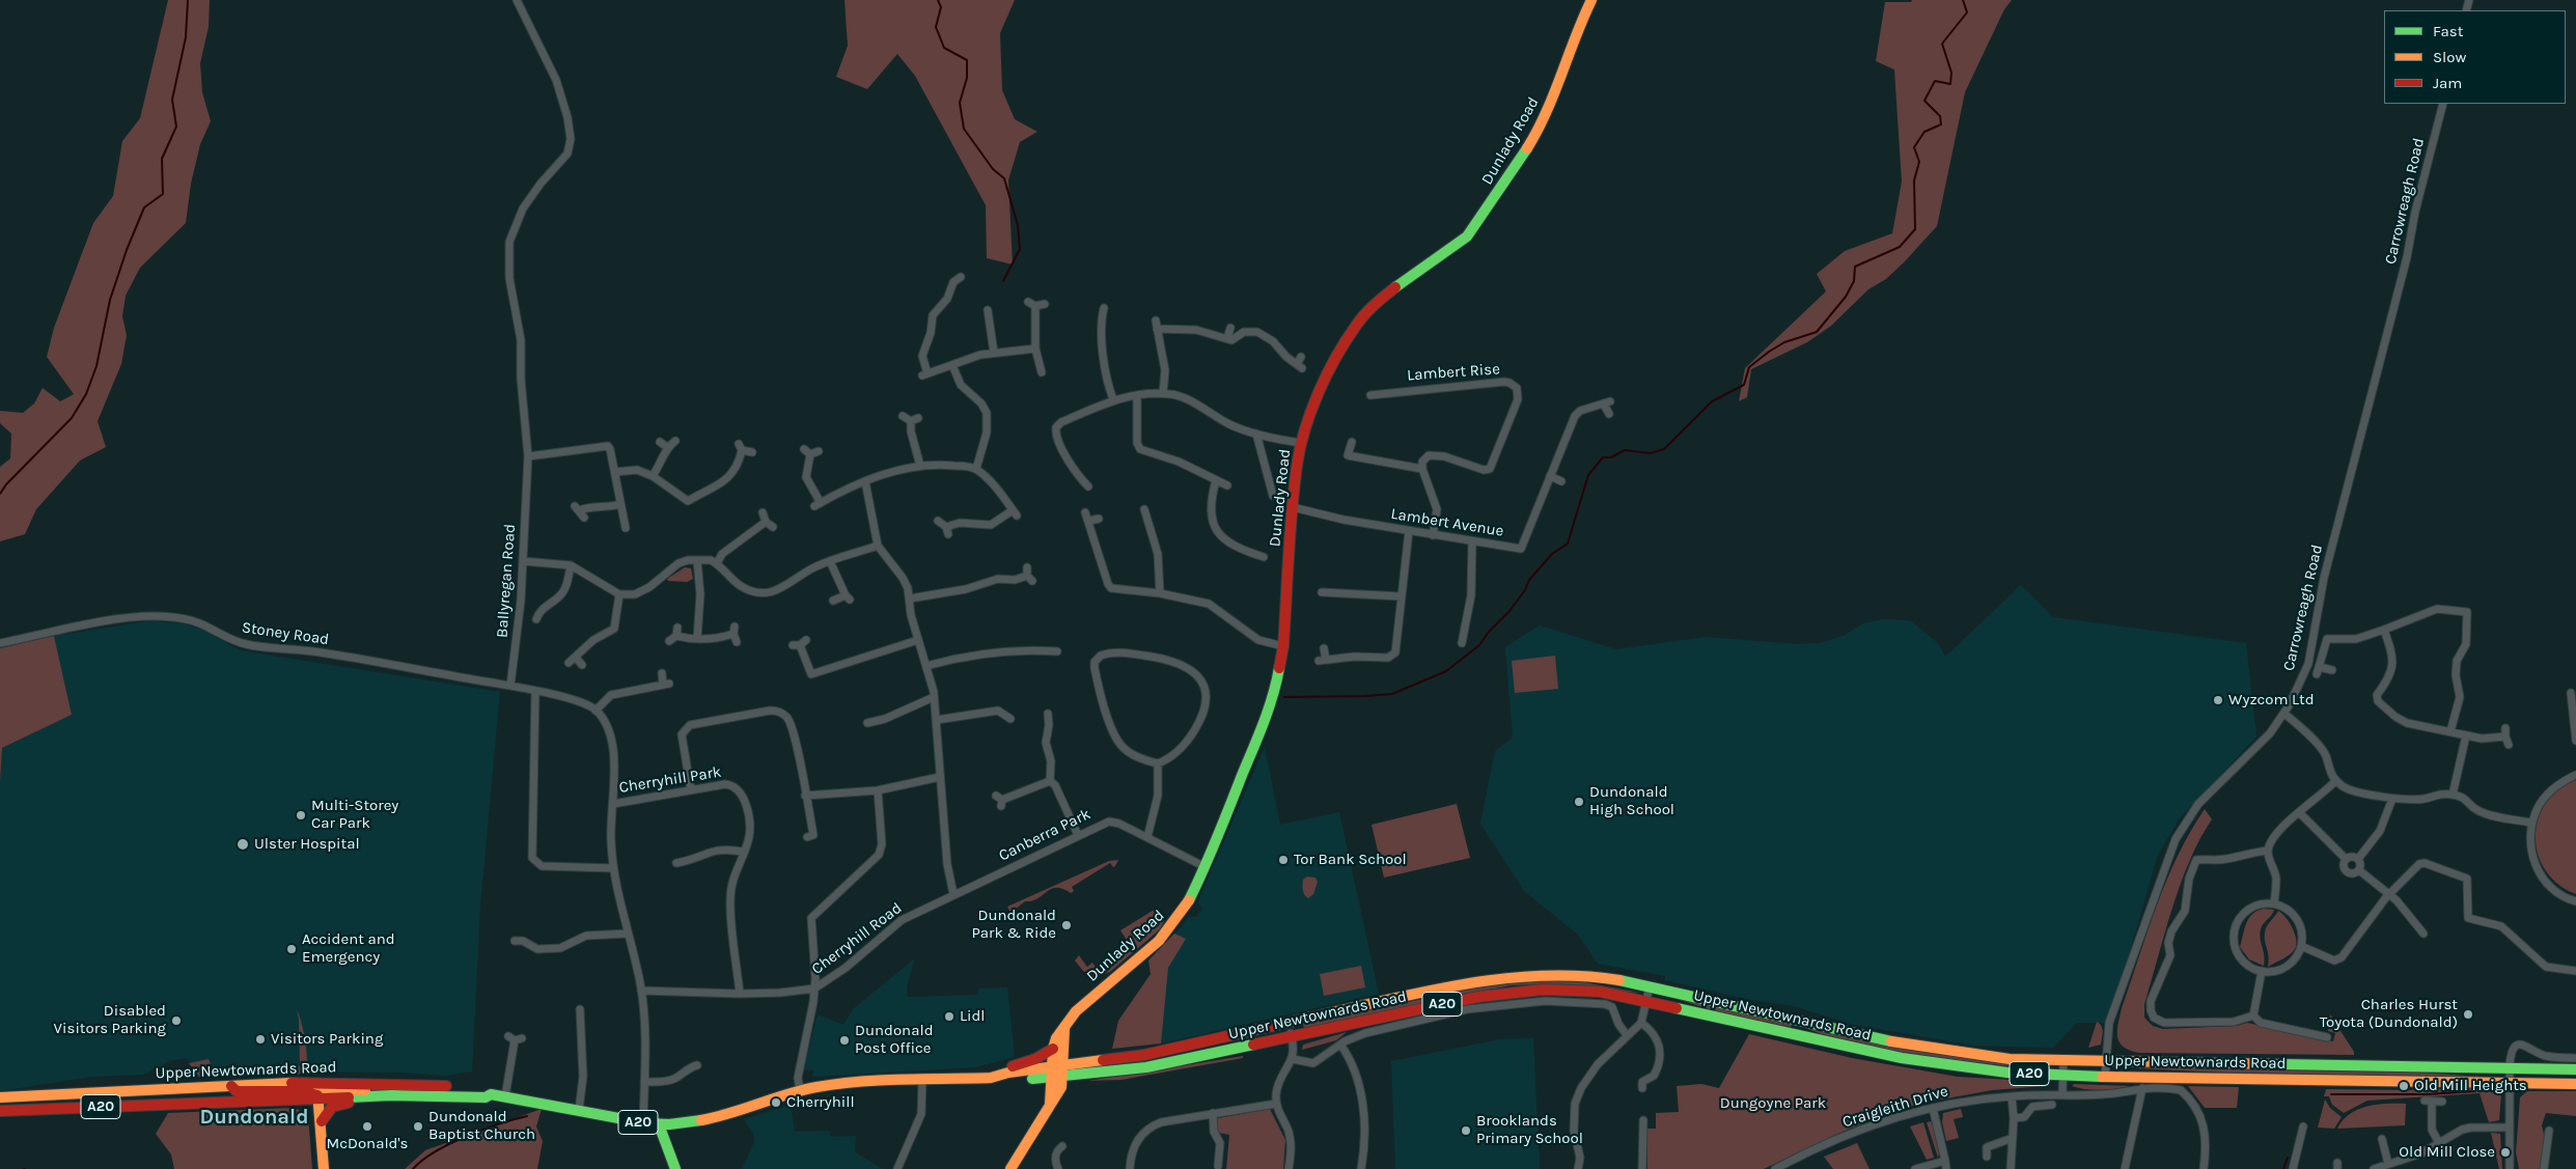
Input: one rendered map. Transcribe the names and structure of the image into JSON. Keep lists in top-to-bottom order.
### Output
{
  "streets": {
    "main road": ["Dunlady Road", "A20", "Upper Newtownards Road"],
    "street": [
      "Carrowreagh Road",
      "Lambert Rise",
      "Lambert Avenue",
      "Ballyregan Road",
      "Stoney Road",
      "Cherryhill Park",
      "Canberra Park",
      "Cherryhill Road",
      "Craigleith Drive"
    ]
  },
  "crossings": [
    ["Dunlady Road", "Lambert Avenue"],
    ["Dunlady Road", "Canberra Park"],
    ["Carrowreagh Road", "Upper Newtownards Road"],
    ["Ballyregan Road", "Stoney Road"],
    ["Canberra Park", "Cherryhill Road"],
    ["Cherryhill Road", "Upper Newtownards Road"]
  ],
  "districts": ["Dundonald"],
  "parks": ["Dungoyne Park"],
  "places": [
    "Wyzcom Ltd",
    "Dundonald High School",
    "Multi-Storey Car Park",
    "Ulster Hospital",
    "Tor Bank School",
    "Dundonald Park & Ride",
    "Accident and Emergency",
    "Charles Hurst Toyota (Dundonald)",
    "Lidl",
    "Disabled Visitors Parking",
    "Visitors Parking",
    "Dundonald Post Office",
    "Old Mill Heights",
    "Cherryhill",
    "McDonald's",
    "Dundonald Baptist Church",
    "Brooklands Primary School",
    "Old Mill Close"
  ],
  "legend": ["Fast", "Slow", "Jam"]
}
